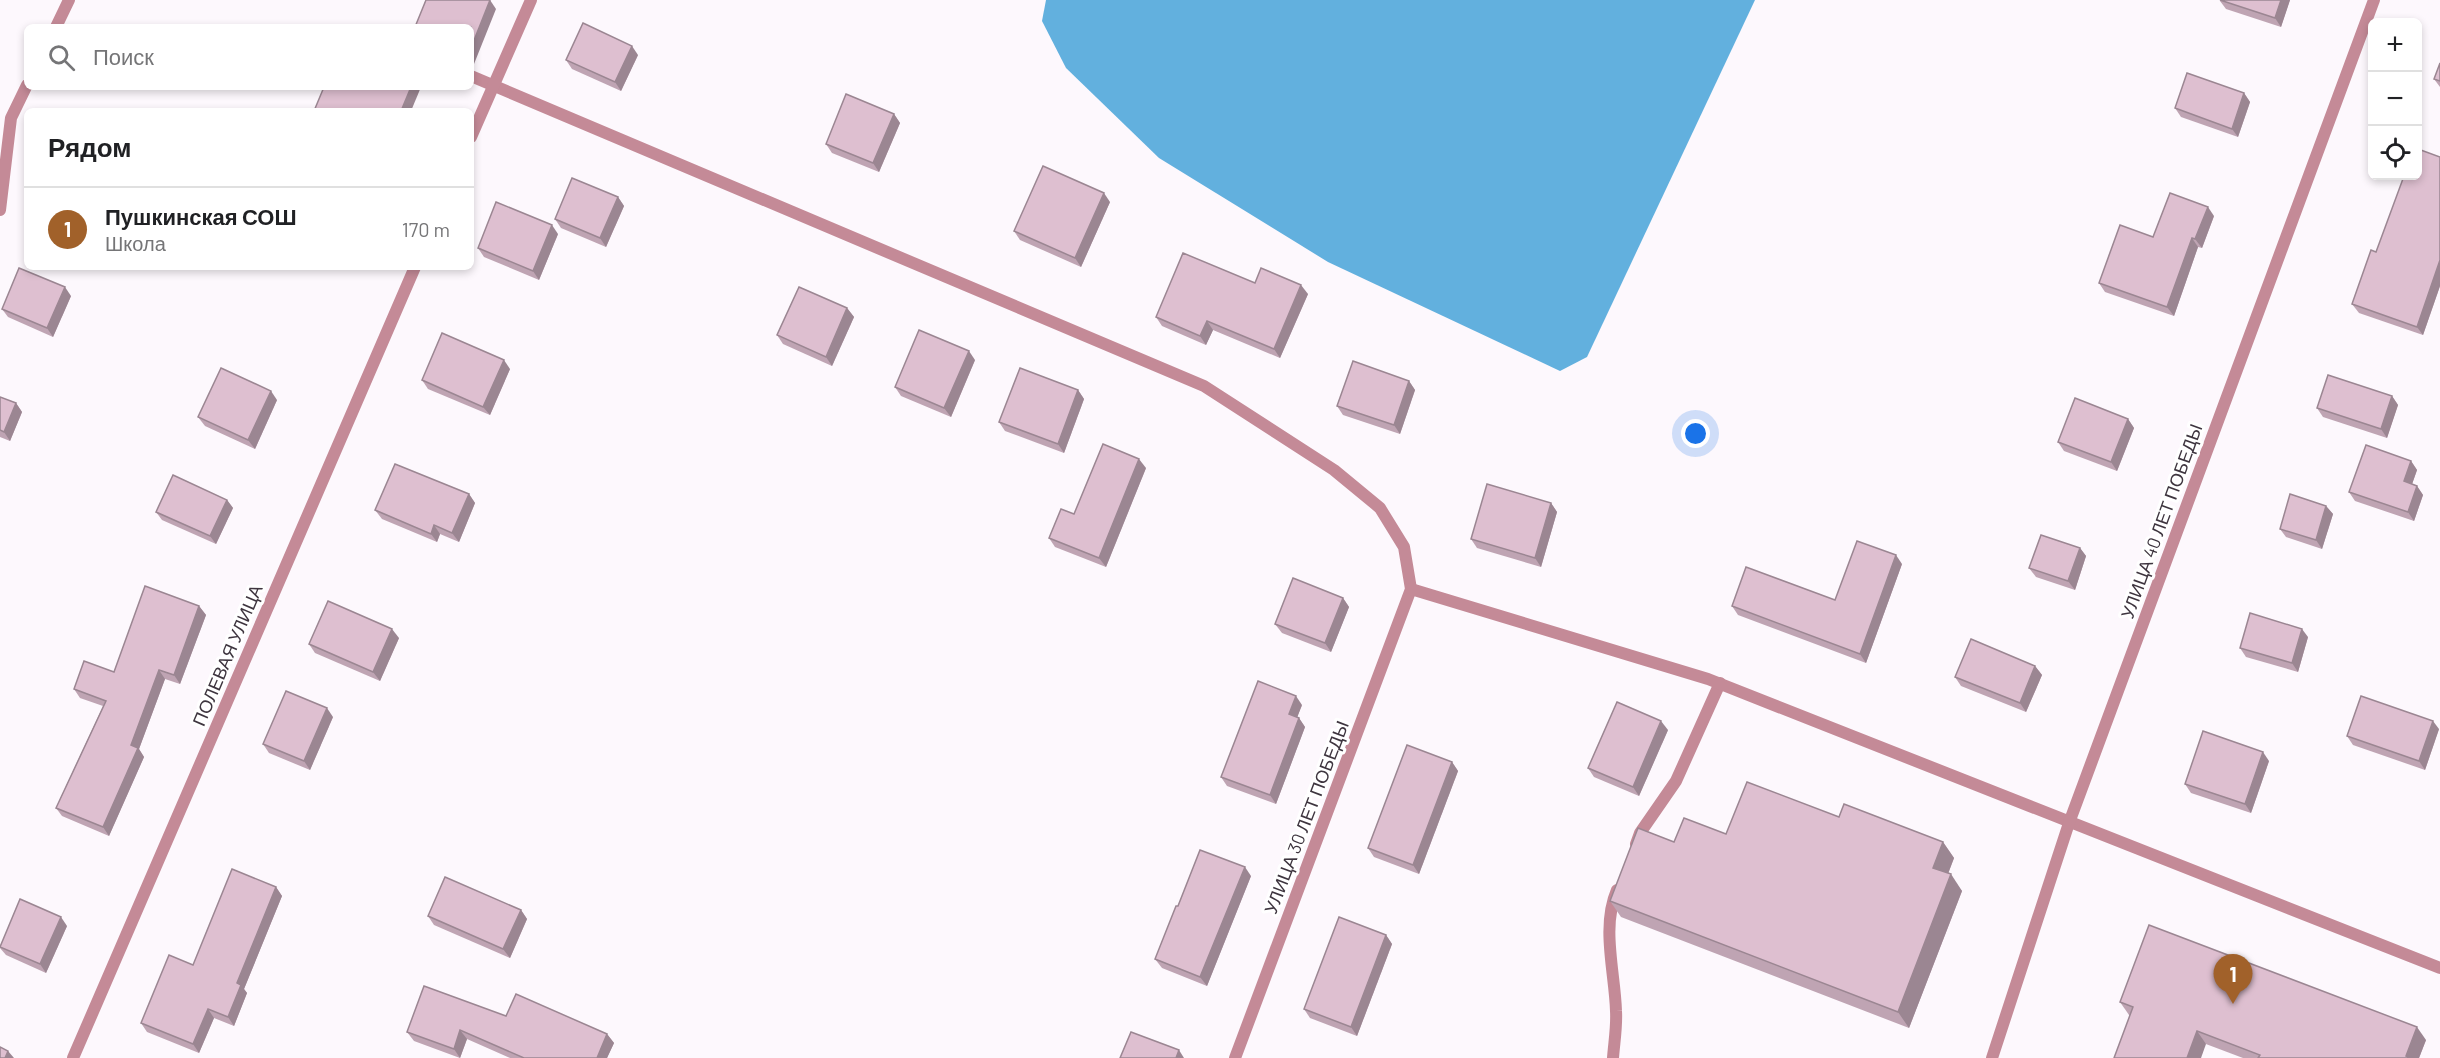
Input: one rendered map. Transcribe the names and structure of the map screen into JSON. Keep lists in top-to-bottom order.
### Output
{
  "streets": {
    "street": ["УЛИЦА 40 ЛЕТ ПОБЕДЫ", "ПОЛЕВАЯ УЛИЦА", "УЛИЦА 30 ЛЕТ ПОБЕДЫ"]
  },
  "page": {
    "map_buttons": ["+", "−"],
    "search": "Поиск",
    "heading": "Рядом",
    "list": [
      {
        "mark": "1",
        "name": "Пушкинская СОШ",
        "note": "Школа",
        "value": "170 m"
      }
    ],
    "pins": "1"
  }
}
